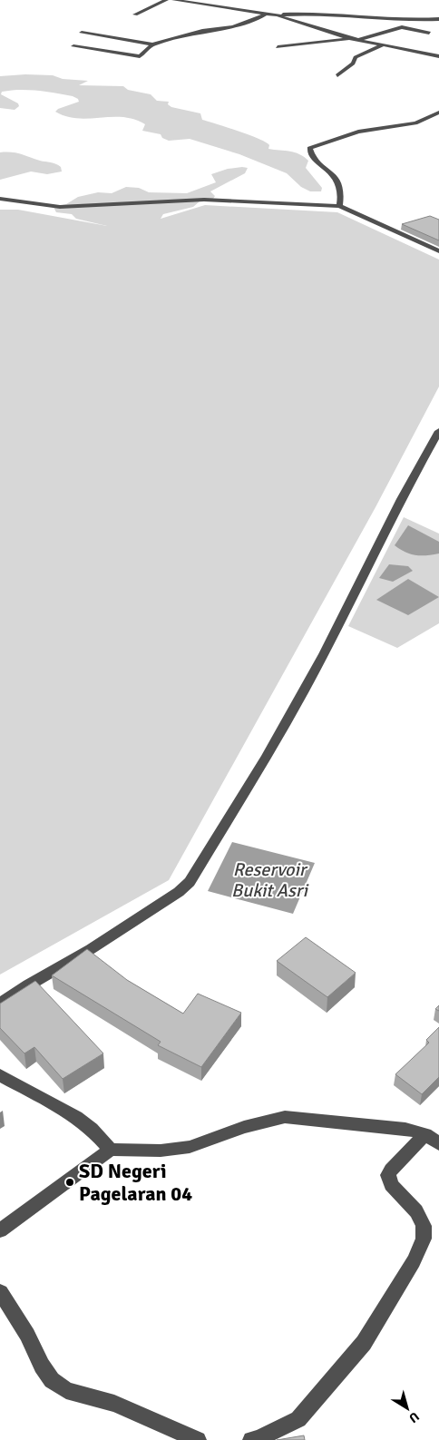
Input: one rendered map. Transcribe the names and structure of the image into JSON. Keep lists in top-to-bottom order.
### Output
{
  "water": ["Reservoir Bukit Asri"],
  "places": ["SD Negeri Pagelaran 04"],
  "north": "bottom right"
}
